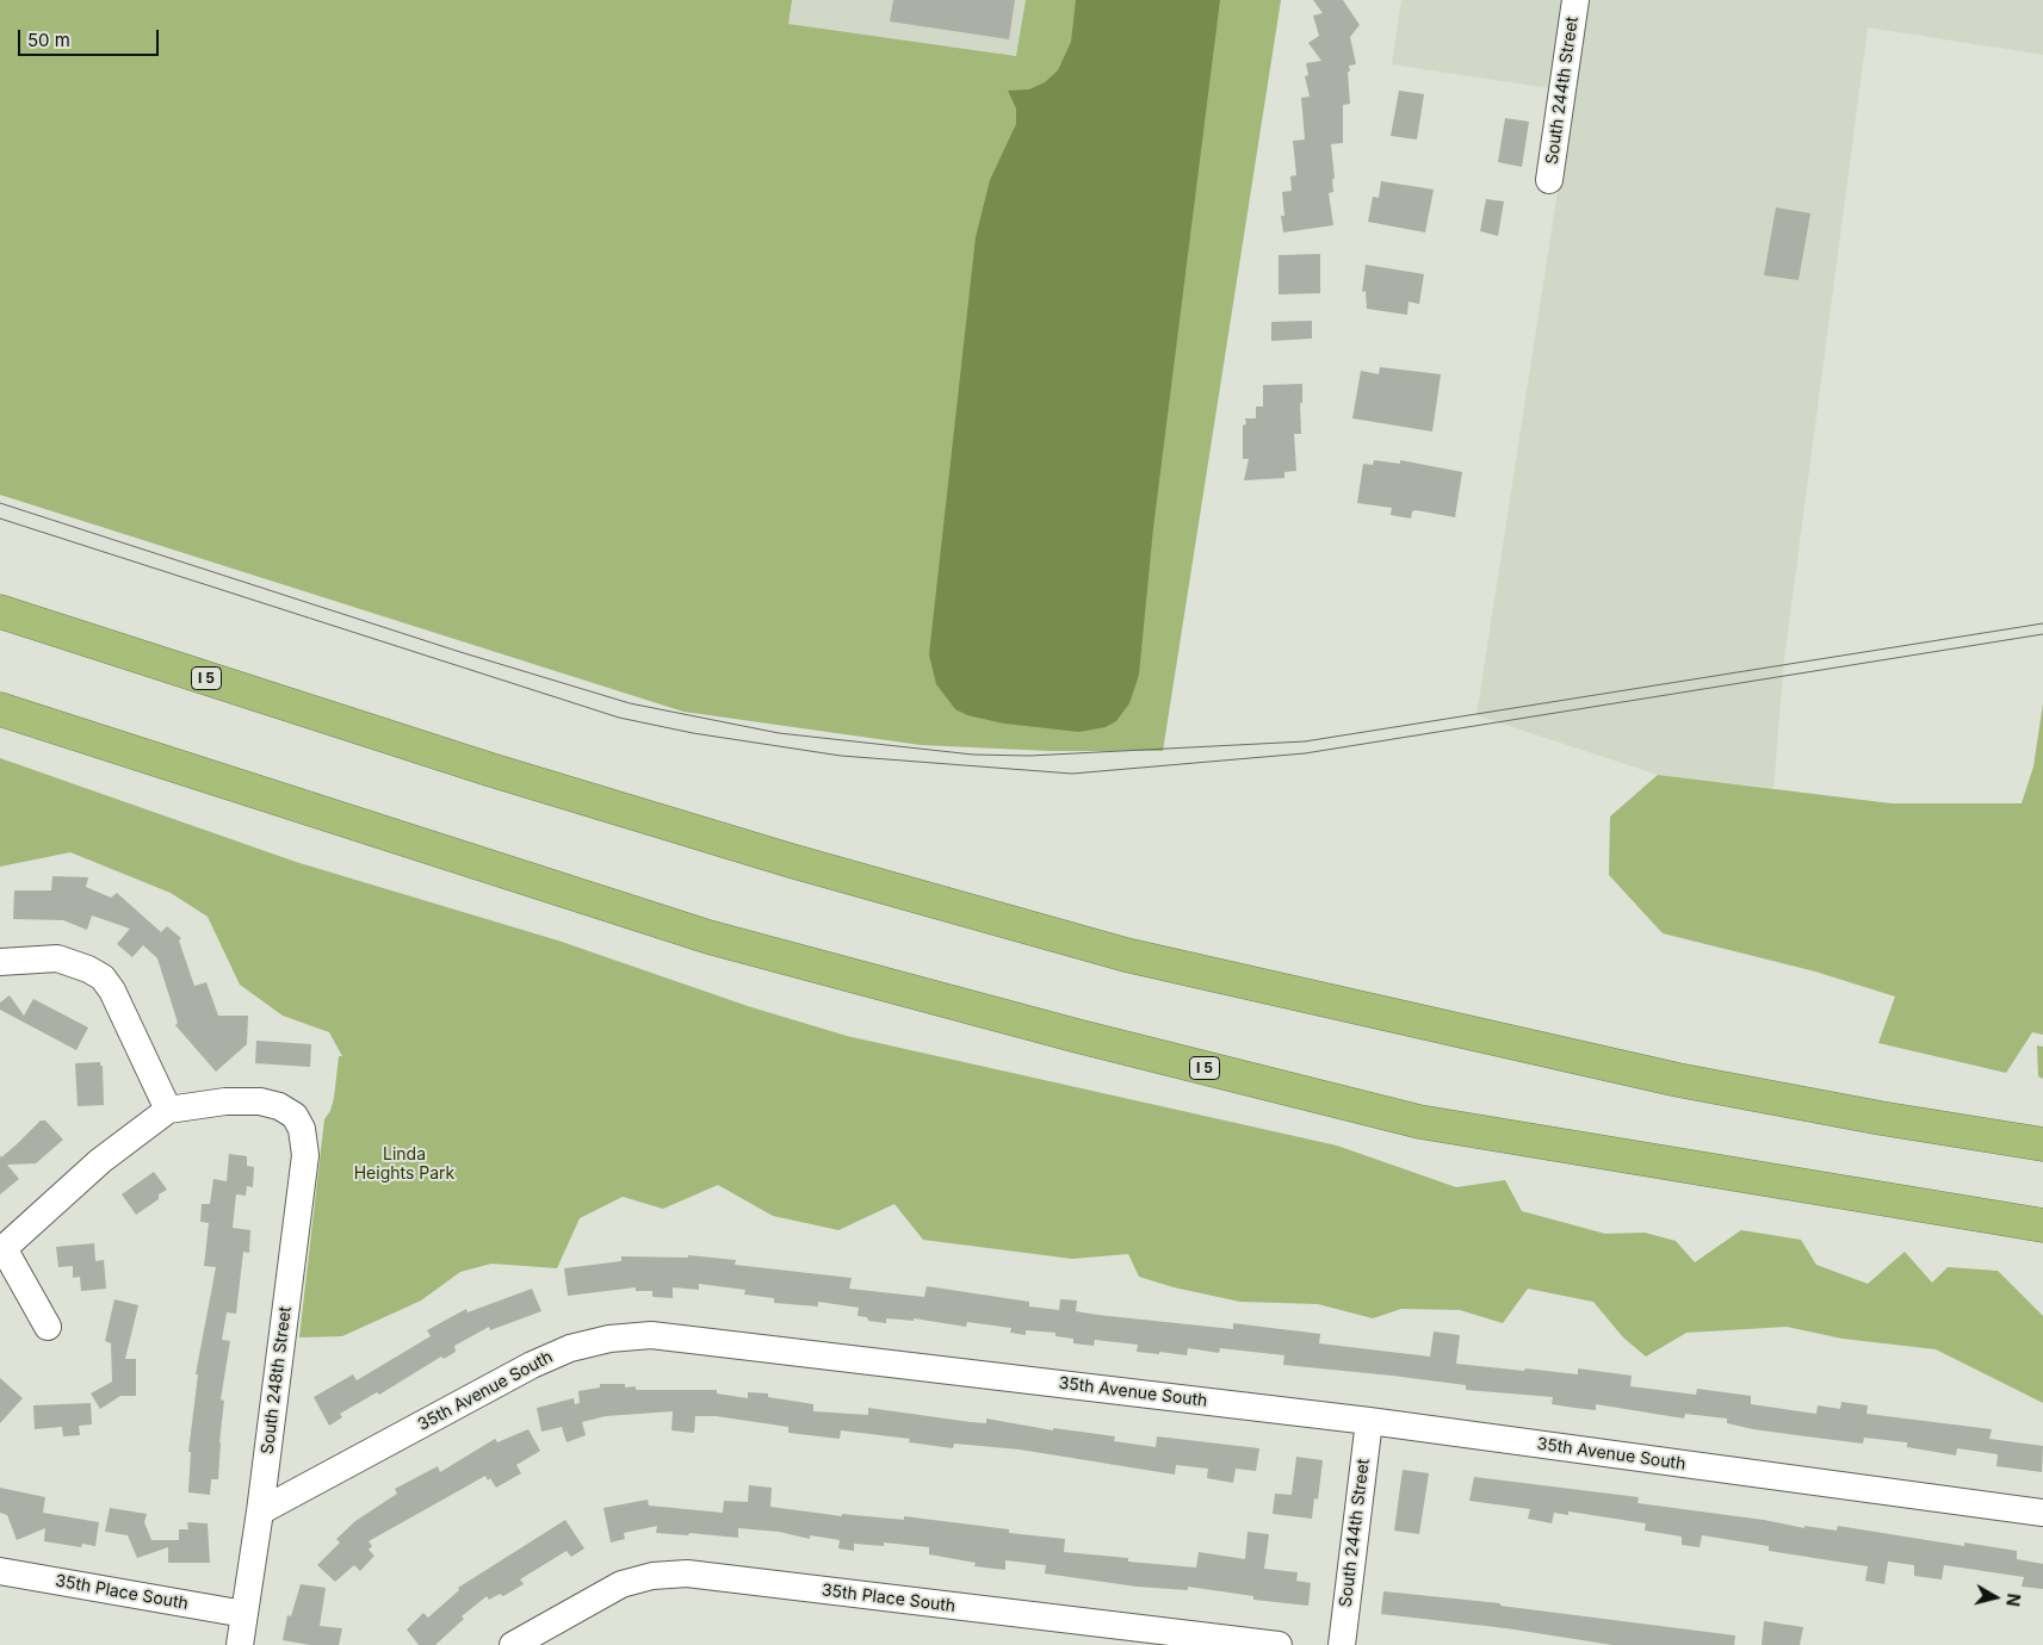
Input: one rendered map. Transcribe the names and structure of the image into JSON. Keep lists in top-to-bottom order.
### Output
{
  "streets": {
    "highway": ["I 5"],
    "street": [
      "South 244th Street",
      "South 248th Street",
      "35th Avenue South",
      "35th Place South"
    ]
  },
  "crossings": [
    ["South 244th Street", "35th Avenue South"],
    ["South 248th Street", "35th Avenue South"],
    ["South 248th Street", "35th Place South"]
  ],
  "parks": ["Linda Heights Park"],
  "scale_bar": "50 m",
  "north": "right"
}
